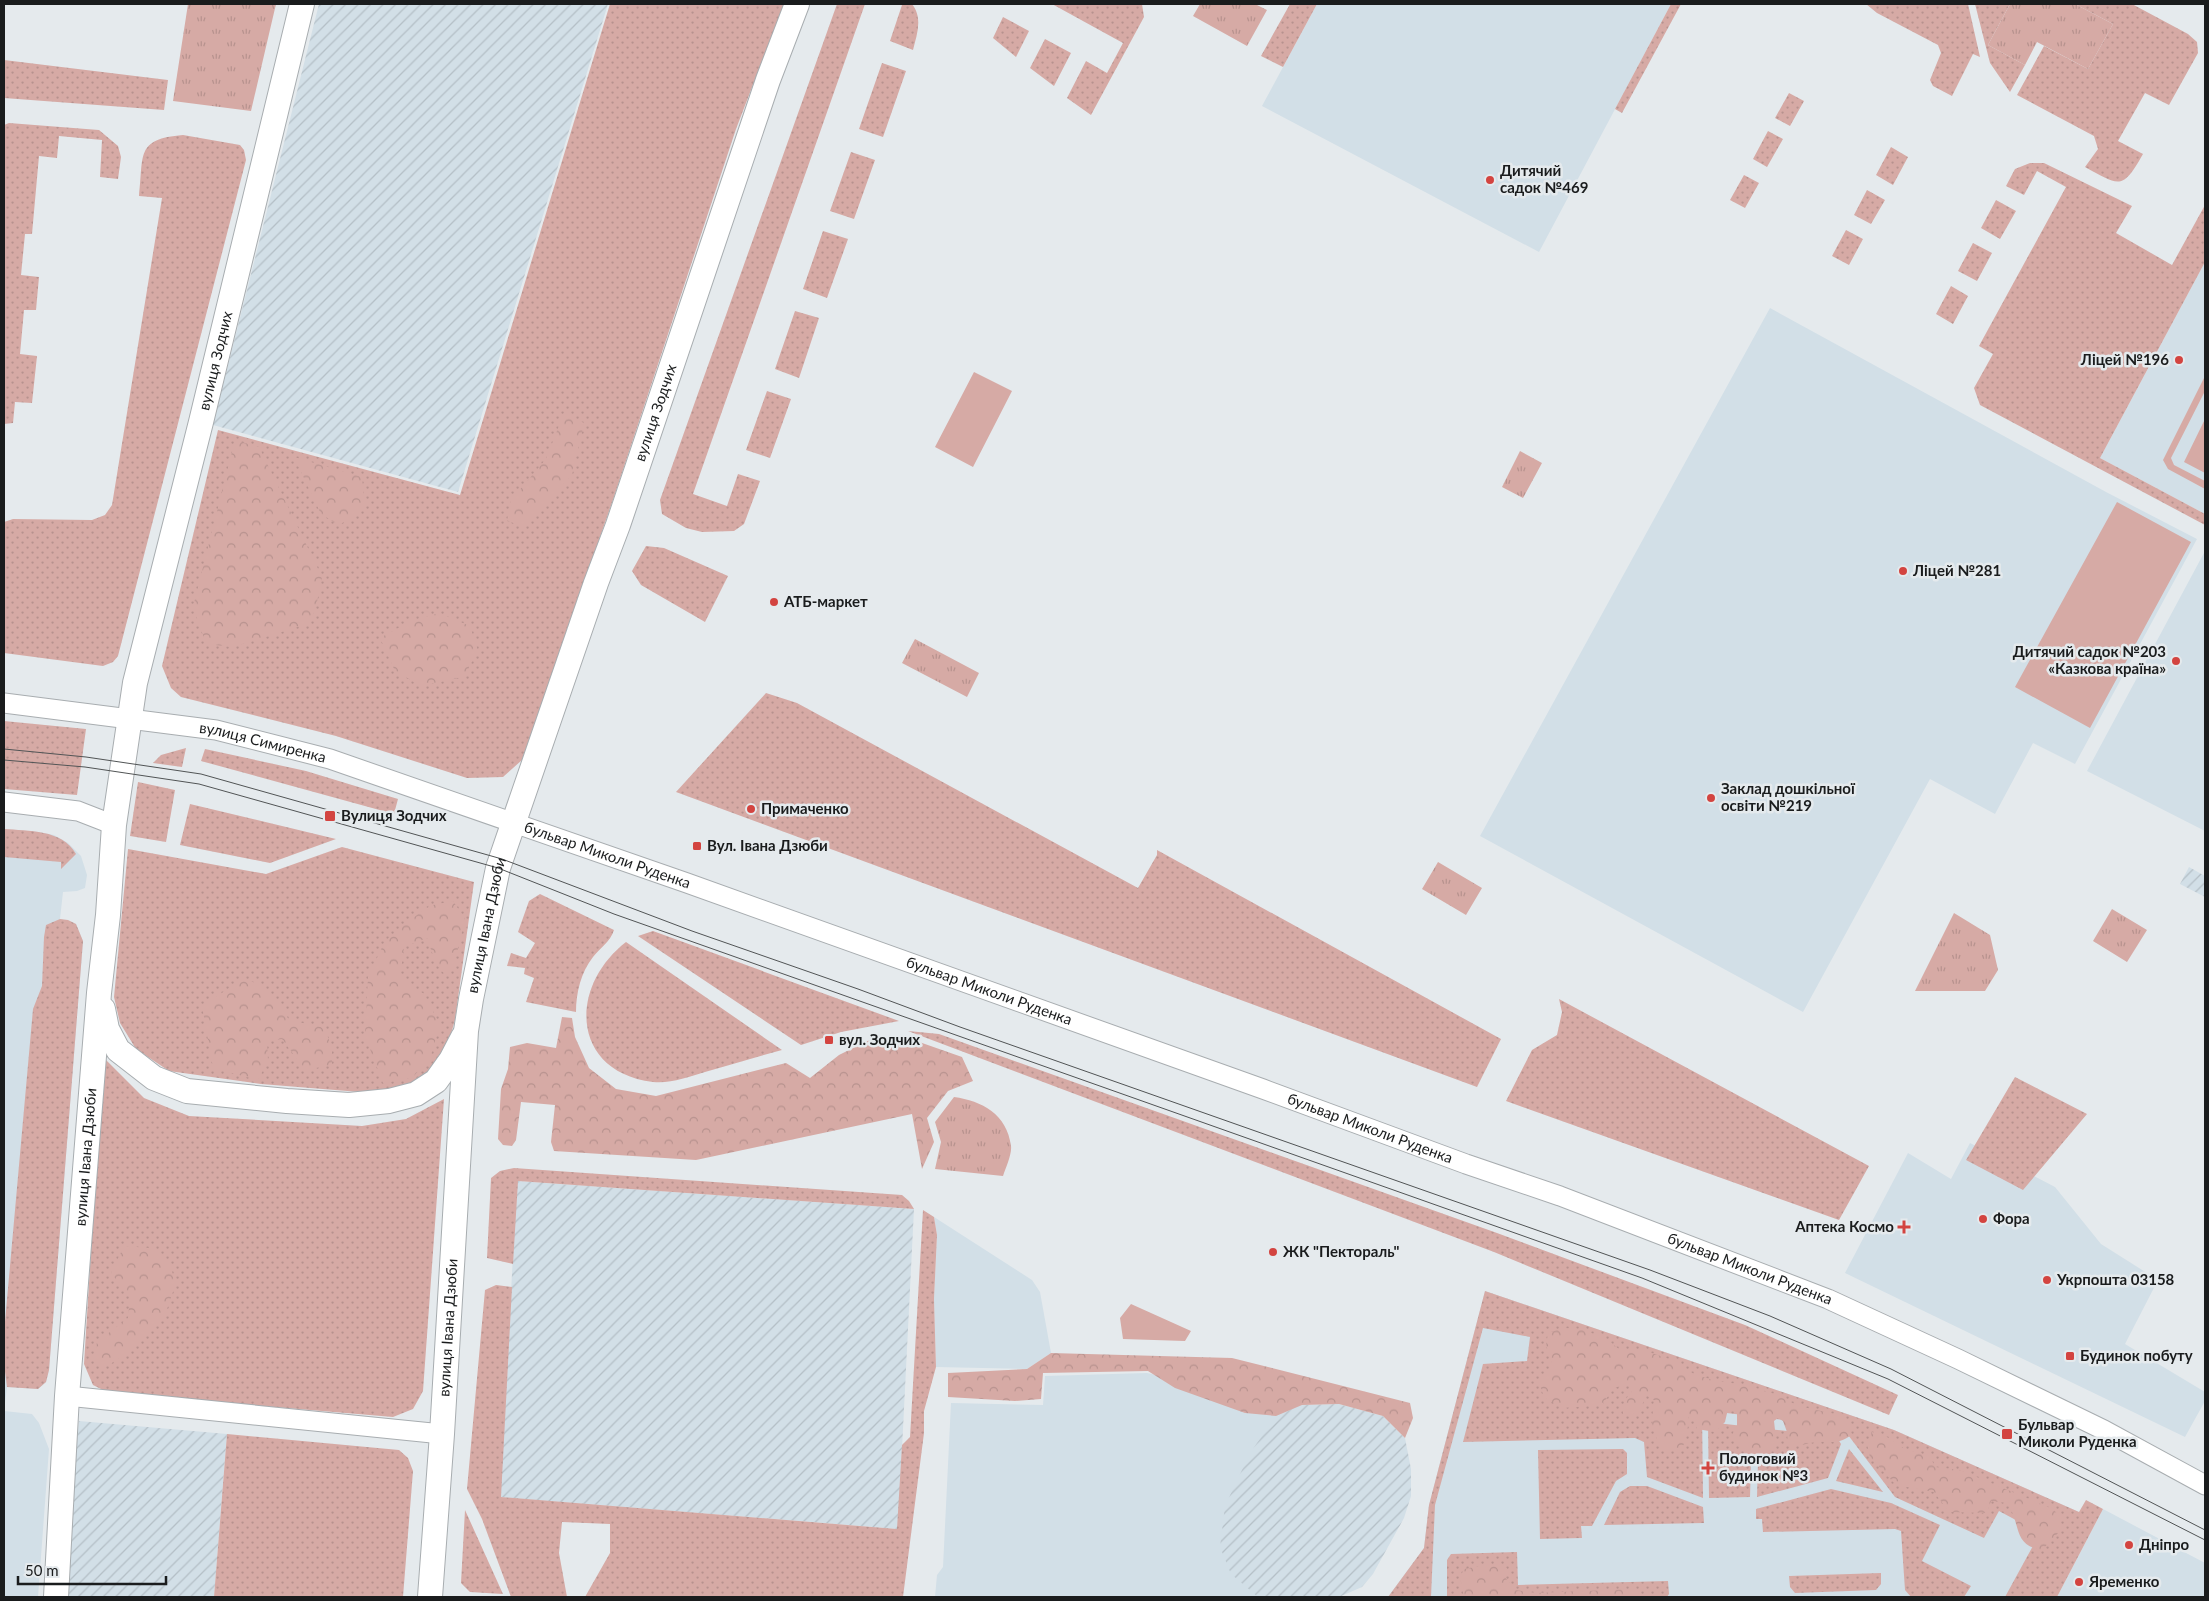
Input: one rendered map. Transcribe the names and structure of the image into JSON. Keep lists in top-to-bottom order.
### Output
{
  "streets": {
    "main road": ["вулиця Зодчих", "вулиця Івана Дзюби"],
    "street": ["вулиця Симиренка", "бульвар Миколи Руденка"]
  },
  "crossings": [
    ["вулиця Зодчих", "вулиця Симиренка"],
    ["вулиця Зодчих", "бульвар Миколи Руденка"],
    ["вулиця Зодчих", "вулиця Івана Дзюби"],
    ["вулиця Симиренка", "бульвар Миколи Руденка"],
    ["вулиця Симиренка", "вулиця Івана Дзюби"],
    ["бульвар Миколи Руденка", "вулиця Івана Дзюби"]
  ],
  "places": {
    "other": [
      "Дитячий садок №469",
      "Ліцей №196",
      "Ліцей №281",
      "АТБ-маркет",
      "Дитячий садок №203 «Казкова країна»",
      "Заклад дошкільної освіти №219",
      "Примаченко",
      "Фора",
      "ЖК \"Пектораль\"",
      "Укрпошта 03158",
      "Дніпро",
      "Яременко"
    ],
    "transit": [
      "Вулиця Зодчих",
      "Вул. Івана Дзюби",
      "вул. Зодчих",
      "Будинок побуту",
      "Бульвар Миколи Руденка"
    ],
    "health": ["Аптека Космо", "Пологовий будинок №3"]
  },
  "scale_bar": "50 m"
}
